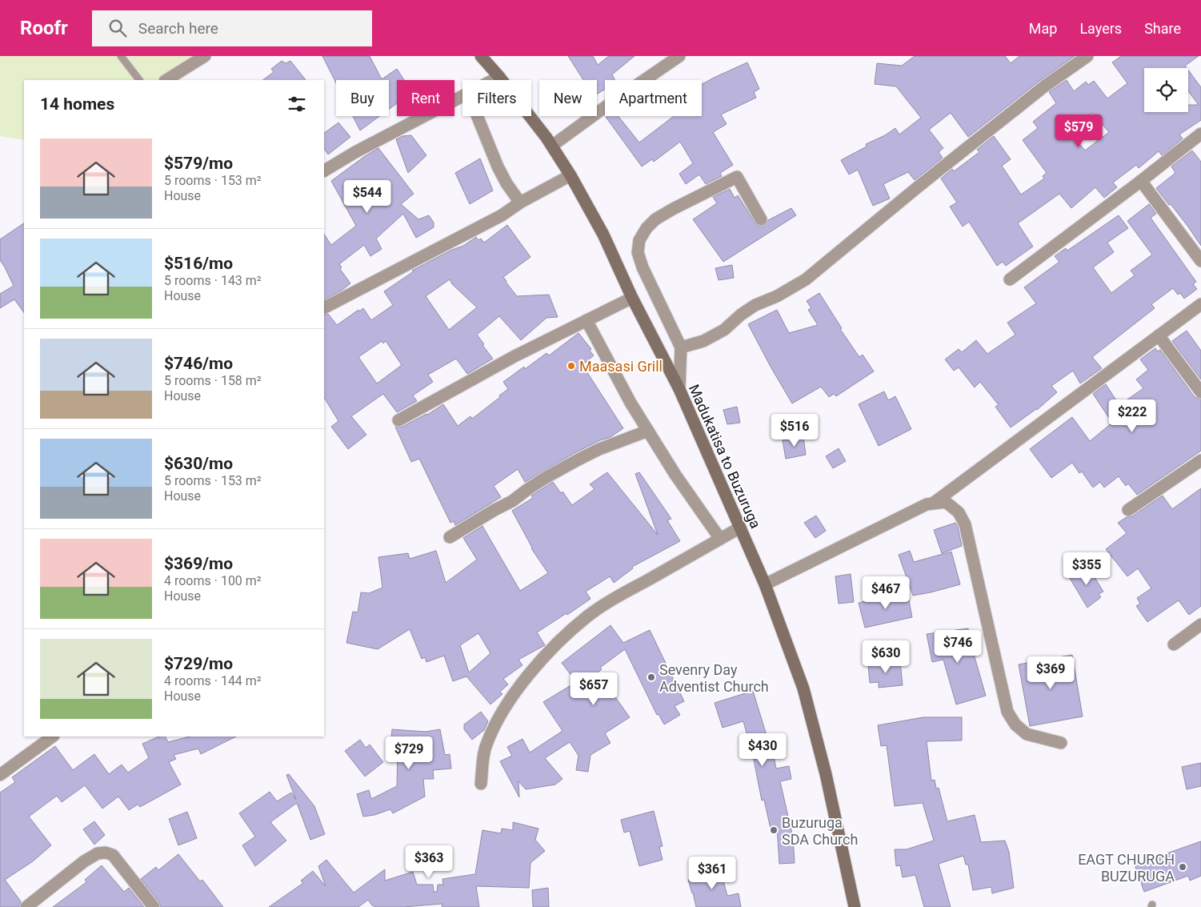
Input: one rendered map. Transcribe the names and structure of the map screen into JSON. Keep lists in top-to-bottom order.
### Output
{
  "streets": {
    "main road": ["Madukatisa to Buzuruga"]
  },
  "places": [
    "Maasasi Grill",
    "Sevenry Day Adventist Church",
    "Buzuruga SDA Church",
    "EAGT CHURCH BUZURUGA"
  ],
  "page": {
    "header": "Roofr",
    "search": "Search here",
    "nav": ["Map", "Layers", "Share"],
    "chip": [
      "Buy",
      "Rent",
      "Filters",
      "New",
      "Apartment"
    ],
    "heading": "14 homes",
    "price": [
      "$579",
      "$544",
      "$222",
      "$516",
      "$355",
      "$467",
      "$746",
      "$630",
      "$369",
      "$657",
      "$430",
      "$729",
      "$363",
      "$361"
    ],
    "list": [
      {
        "name": "$579/mo",
        "note": "5 rooms · 153 m² · House"
      },
      {
        "name": "$516/mo",
        "note": "5 rooms · 143 m² · House"
      },
      {
        "name": "$746/mo",
        "note": "5 rooms · 158 m² · House"
      },
      {
        "name": "$630/mo",
        "note": "5 rooms · 153 m² · House"
      },
      {
        "name": "$369/mo",
        "note": "4 rooms · 100 m² · House"
      },
      {
        "name": "$729/mo",
        "note": "4 rooms · 144 m² · House"
      }
    ]
  }
}
